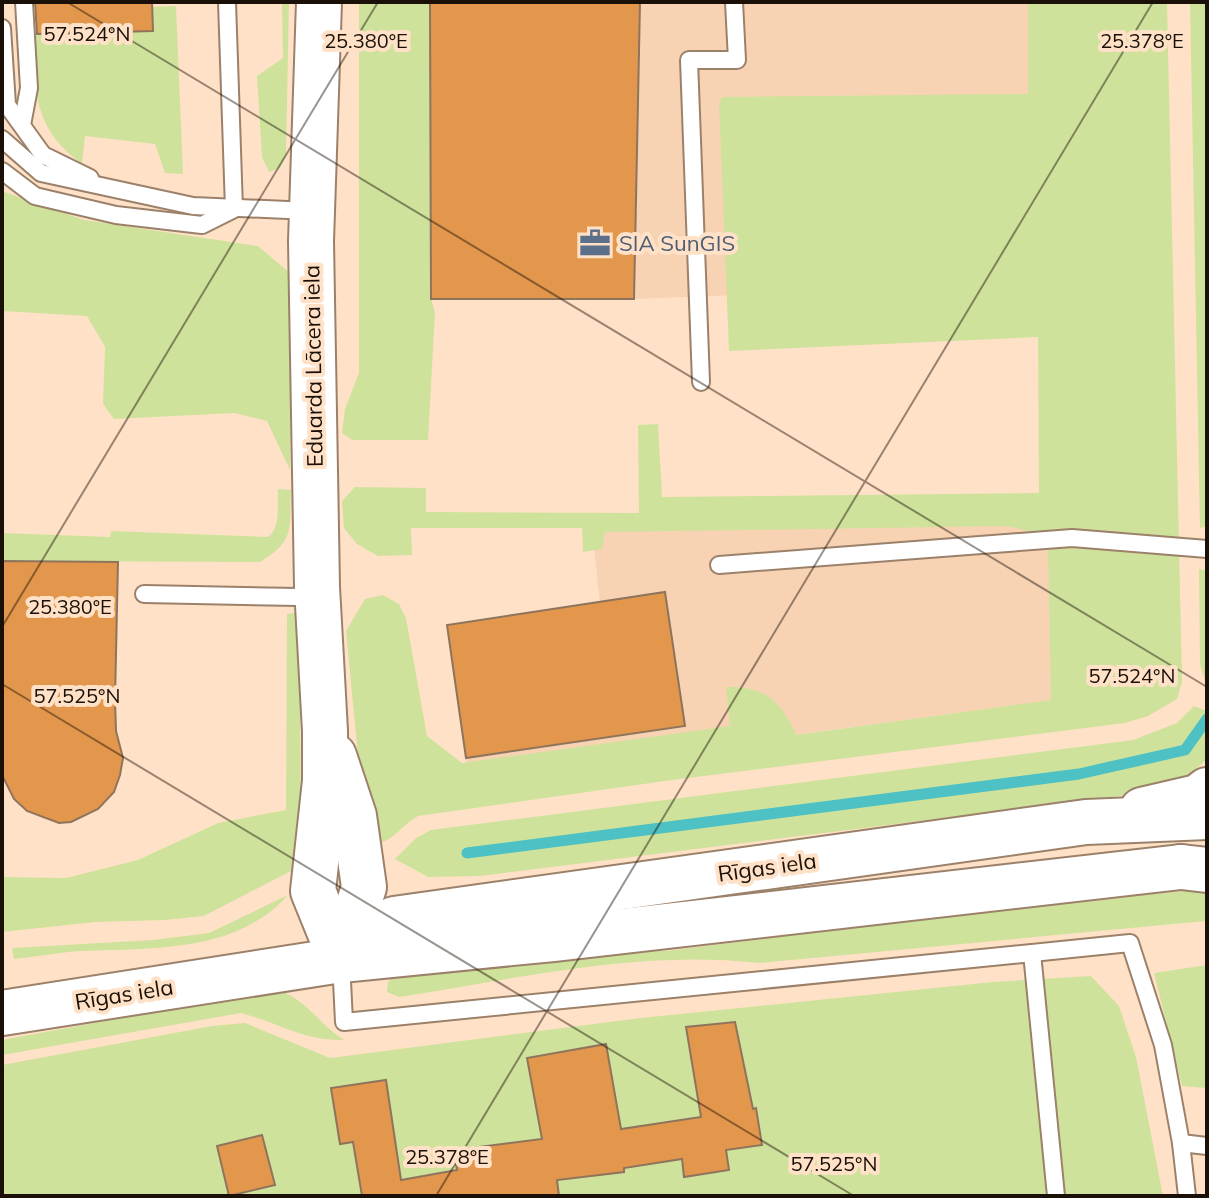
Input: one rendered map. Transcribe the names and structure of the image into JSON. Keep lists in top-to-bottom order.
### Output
{
  "streets": {
    "main road": ["Eduarda Lācera iela", "Rīgas iela"]
  },
  "crossings": [
    ["Eduarda Lācera iela", "Rīgas iela"]
  ],
  "places": {
    "office": ["SIA SunGIS"]
  },
  "coordinates": [
    "57.524°N",
    "25.380°E",
    "25.378°E",
    "57.525°N"
  ]
}
